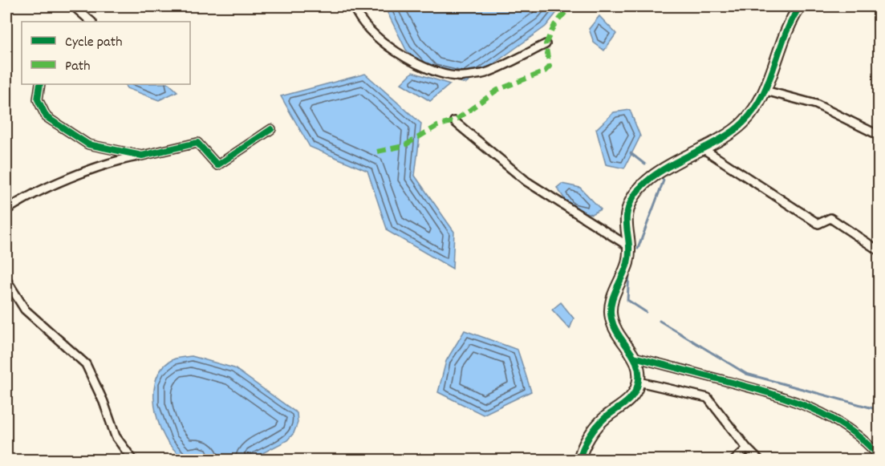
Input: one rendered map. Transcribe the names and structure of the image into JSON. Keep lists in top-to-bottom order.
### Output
{
  "legend": ["Cycle path", "Path"]
}
